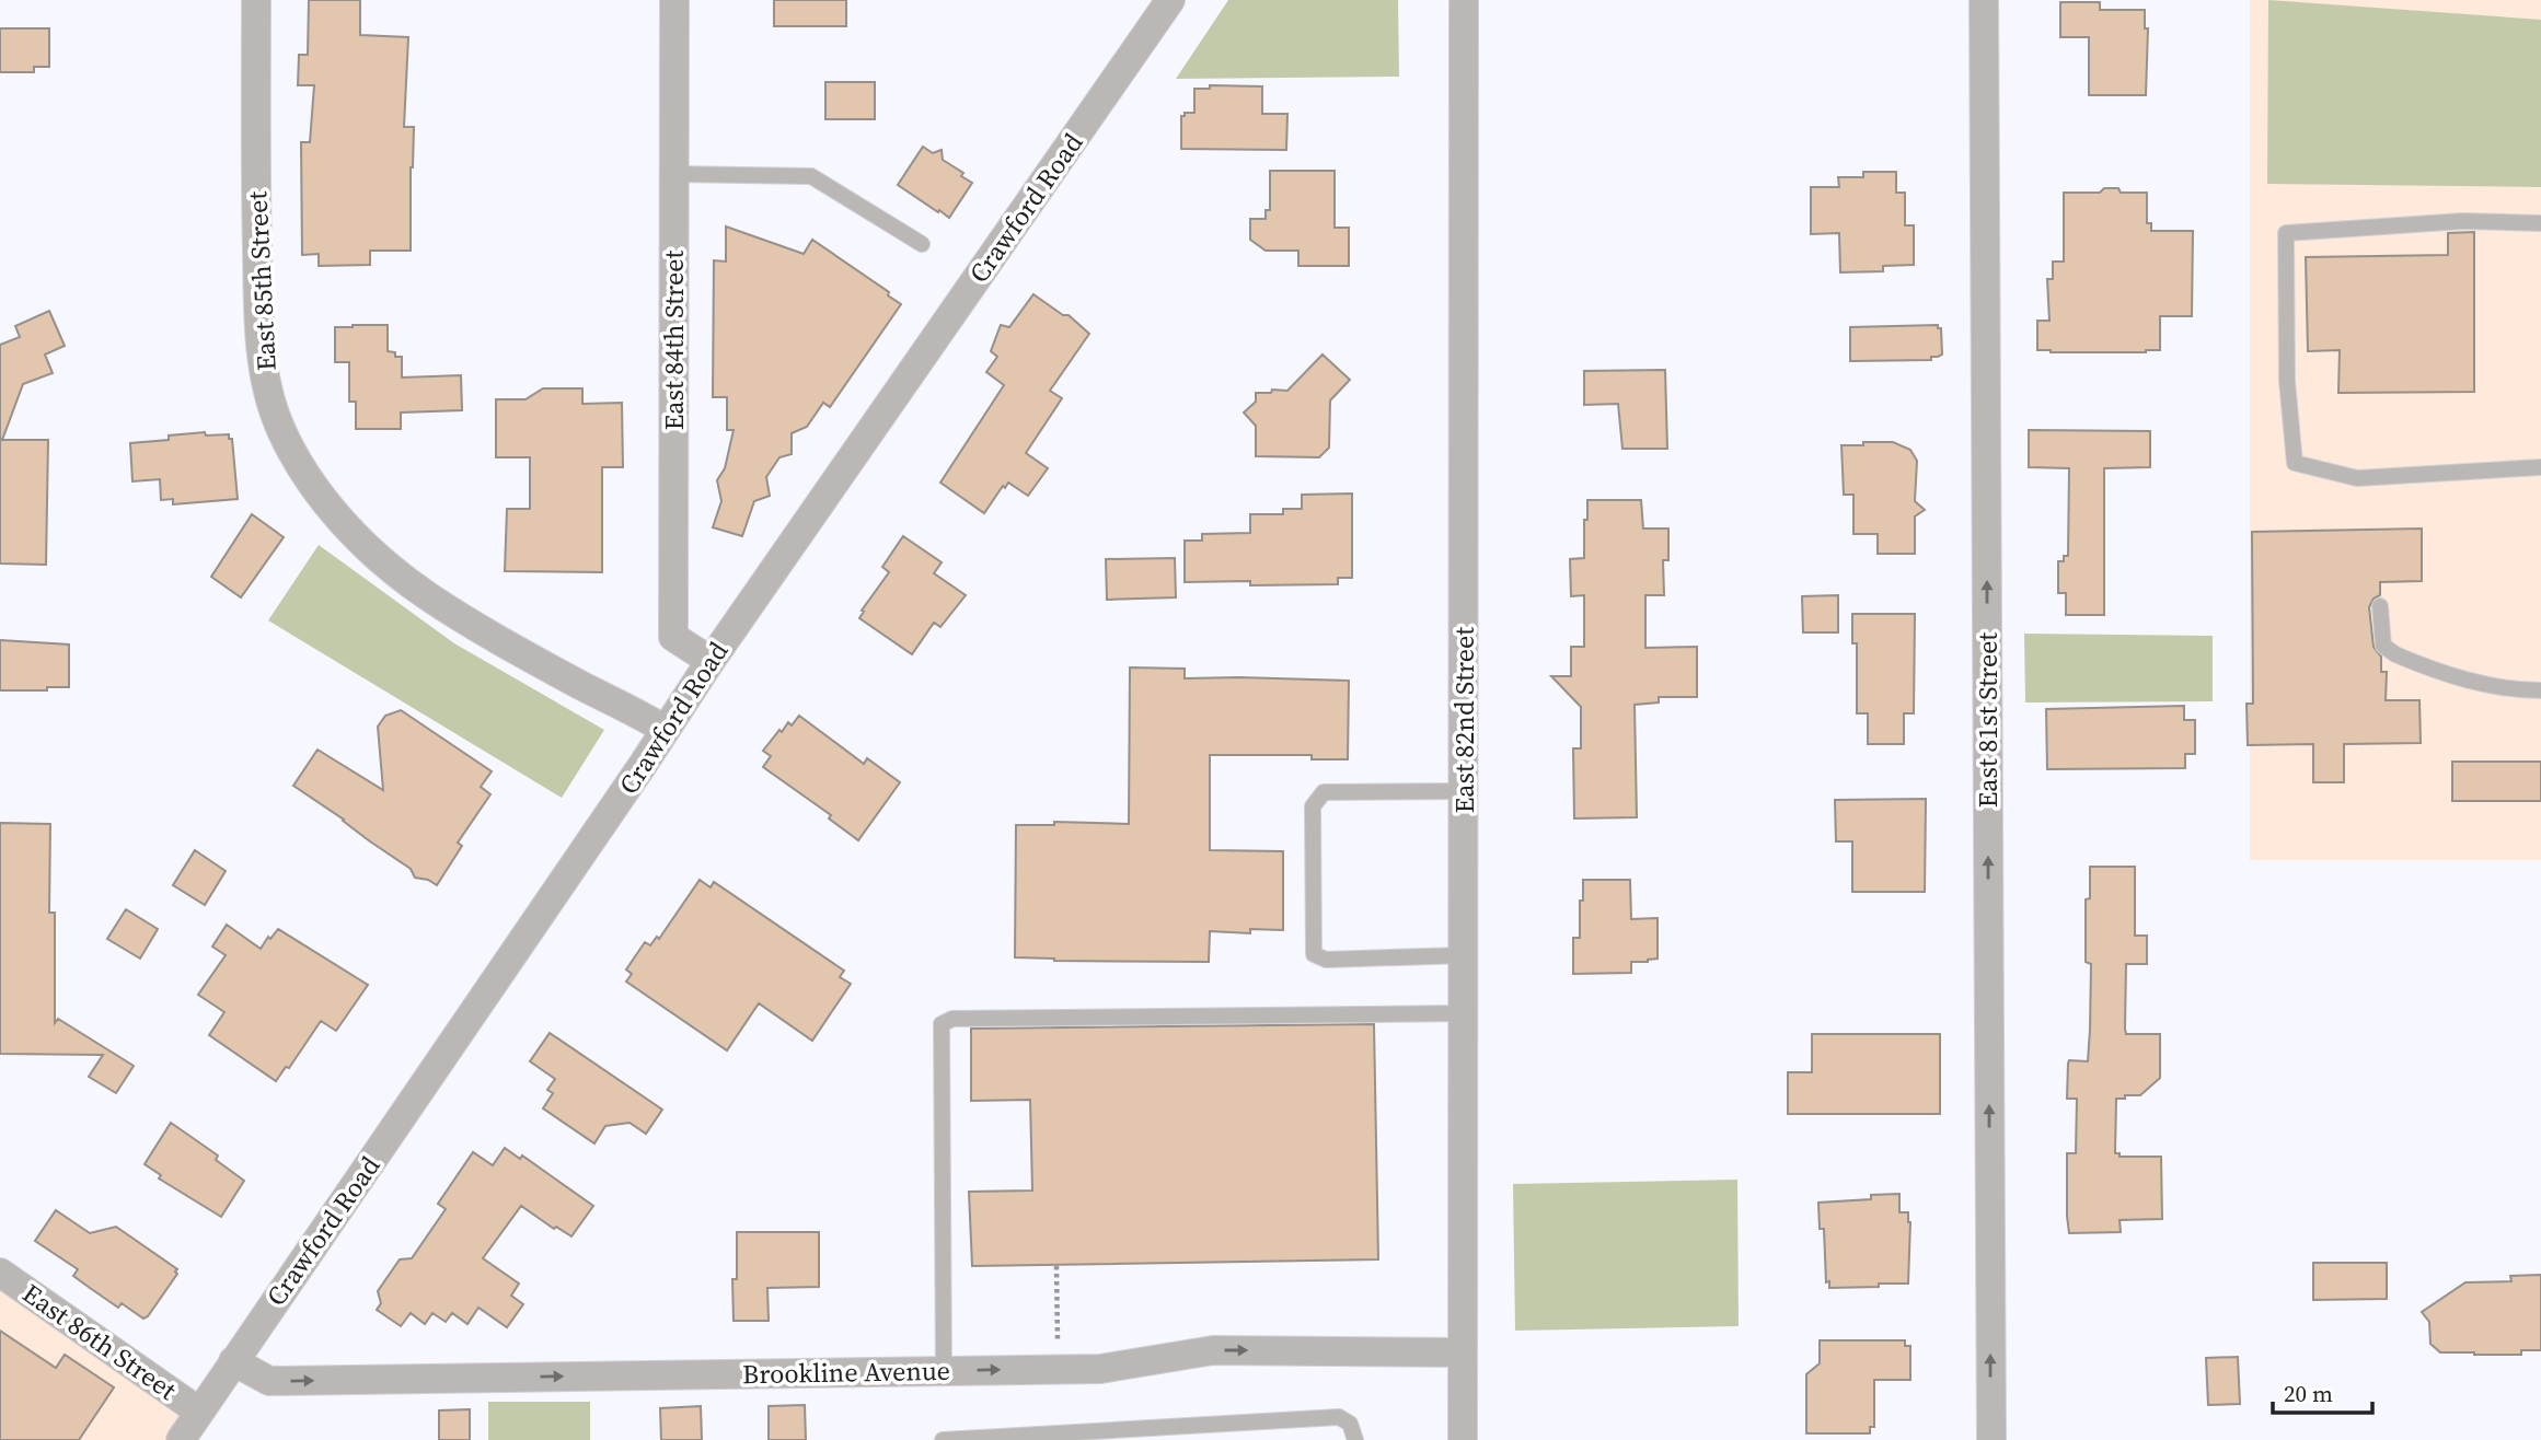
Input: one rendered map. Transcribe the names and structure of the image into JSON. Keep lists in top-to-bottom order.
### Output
{
  "streets": {
    "street": [
      "Crawford Road",
      "East 85th Street",
      "East 84th Street",
      "East 82nd Street",
      "East 81st Street",
      "East 86th Street",
      "Brookline Avenue"
    ]
  },
  "crossings": [
    ["Crawford Road", "East 85th Street"],
    ["Crawford Road", "East 84th Street"],
    ["Crawford Road", "East 86th Street"],
    ["Crawford Road", "Brookline Avenue"],
    ["East 82nd Street", "Brookline Avenue"]
  ],
  "one_way": ["East 81st Street", "Brookline Avenue"],
  "scale_bar": "20 m"
}
